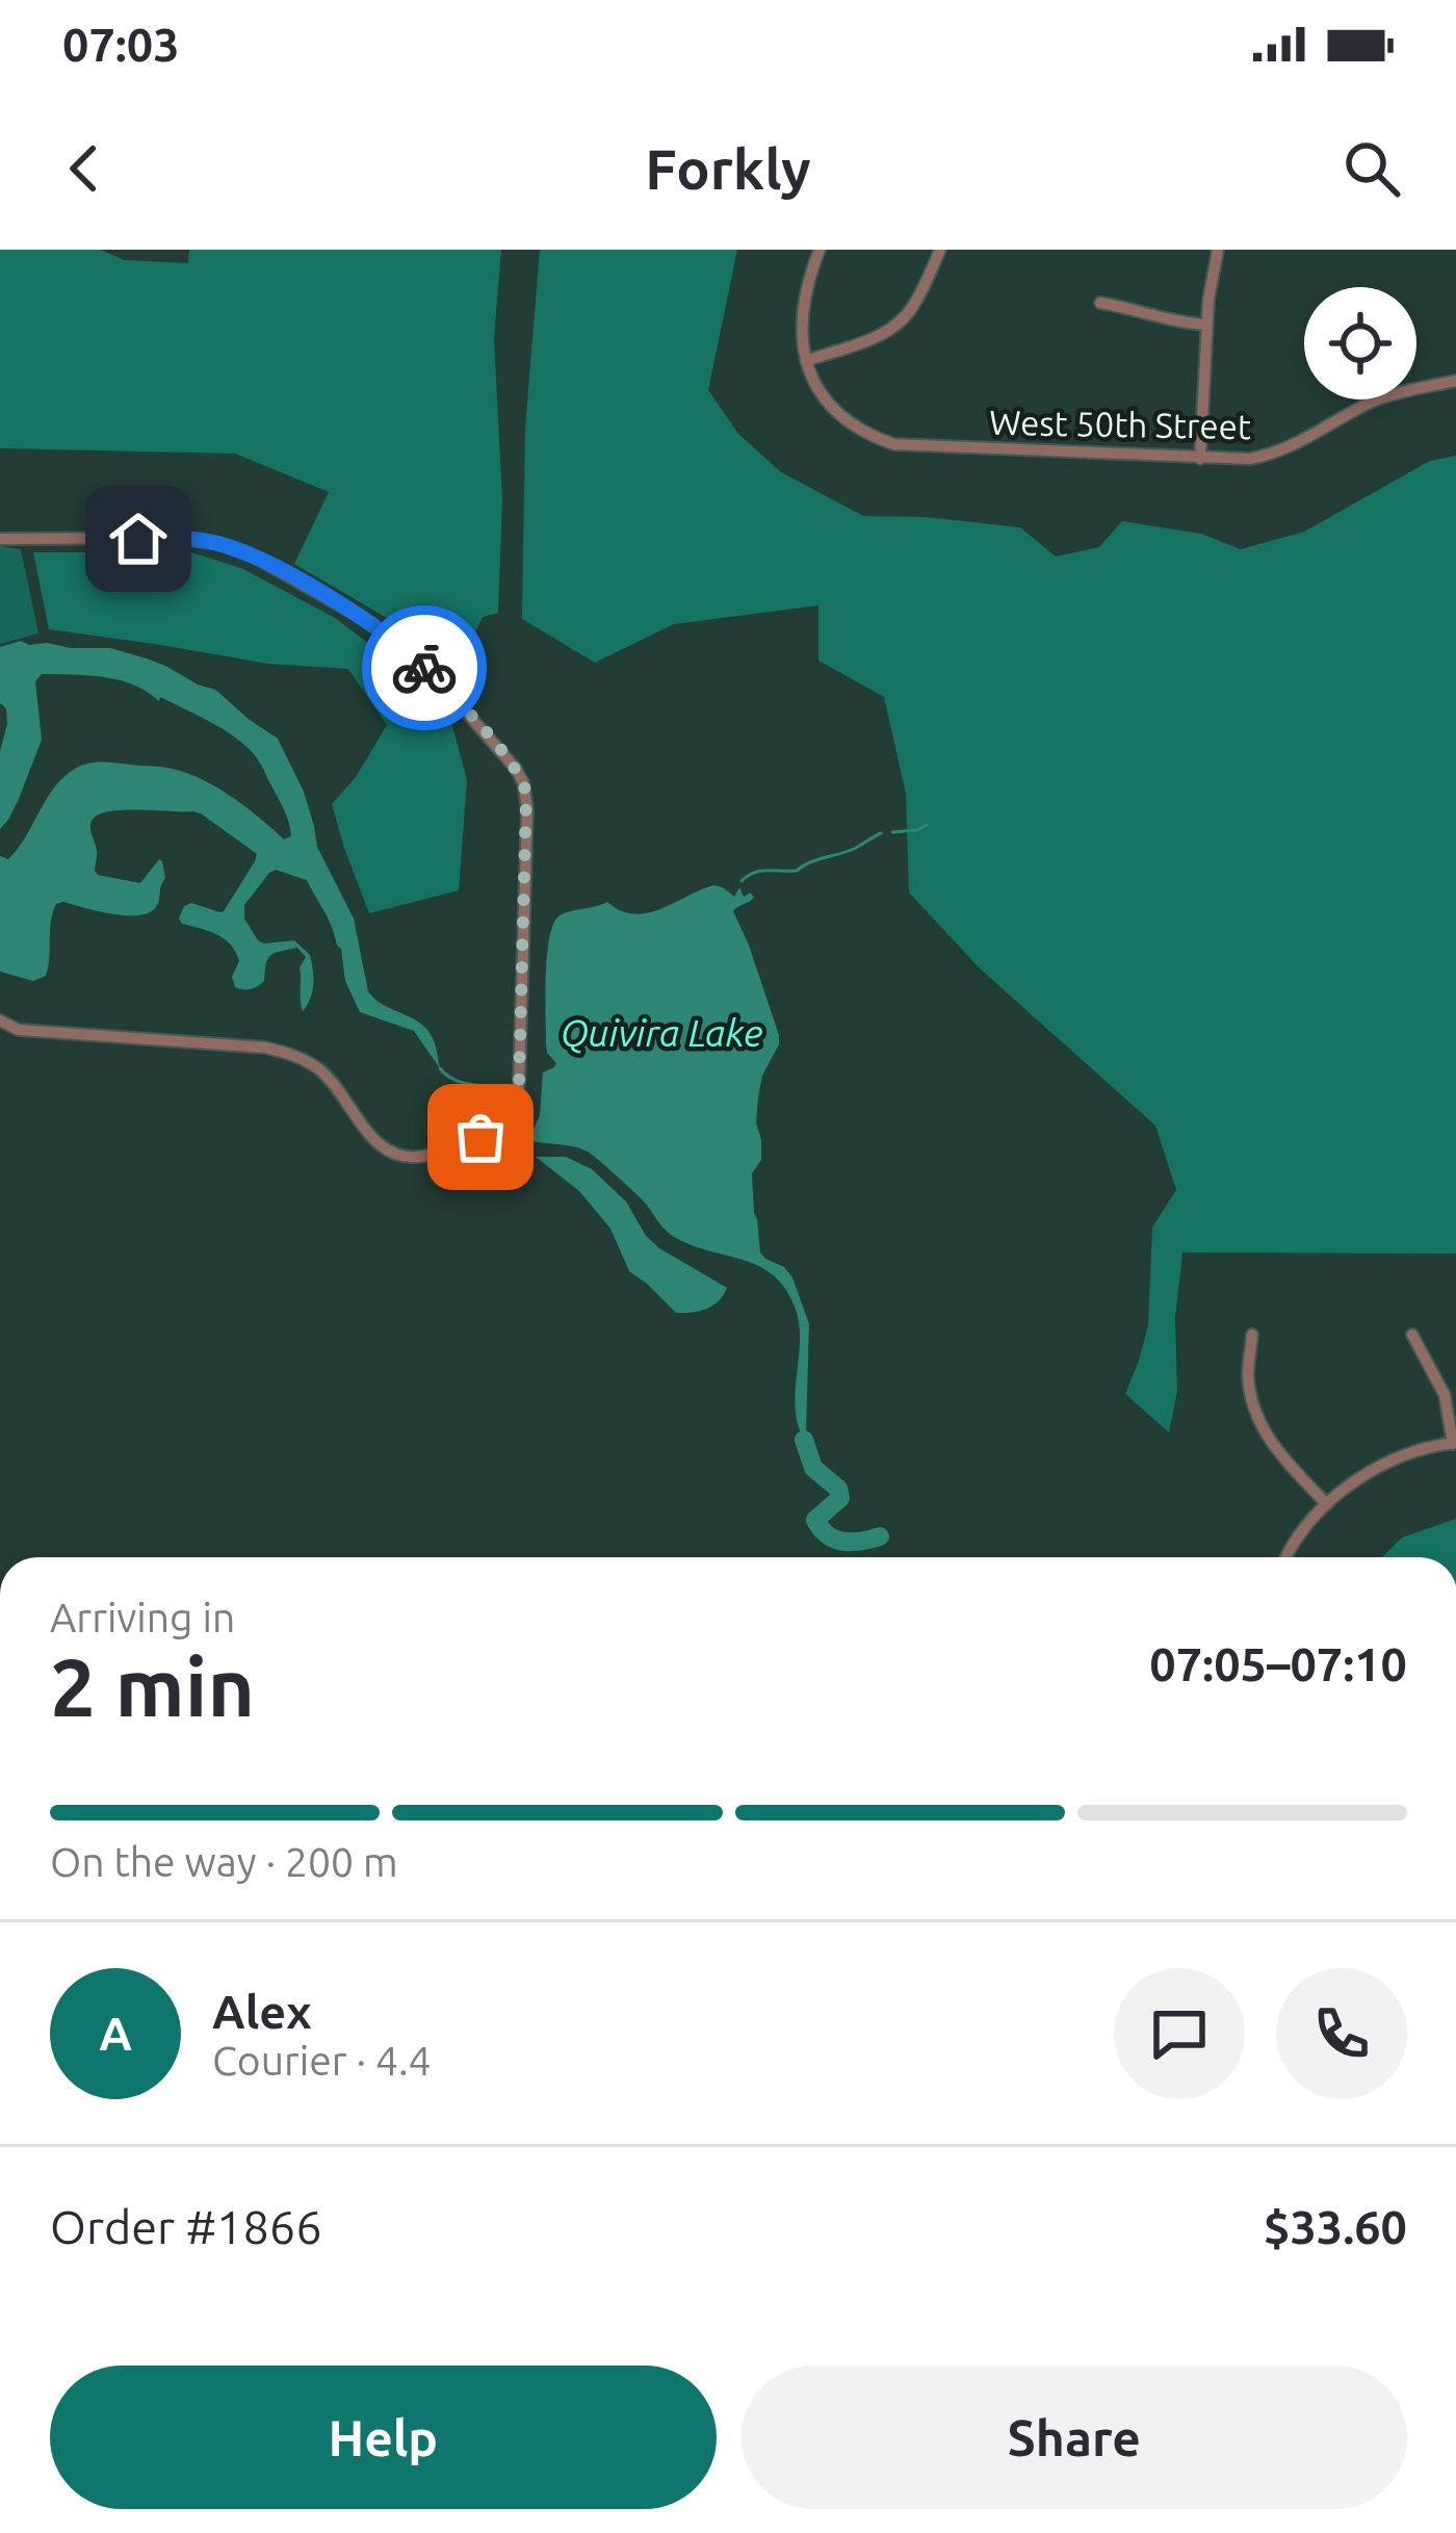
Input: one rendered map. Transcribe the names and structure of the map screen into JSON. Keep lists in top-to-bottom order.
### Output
{
  "streets": {
    "street": ["West 50th Street"]
  },
  "water": ["Quivira Lake"],
  "page": {
    "status": "07:03",
    "header": "Forkly",
    "heading": ["2 min", "Arriving in", "07:05–07:10"],
    "panel": [
      "Alex",
      "Courier · 4.4",
      "Order #1866",
      "$33.60"
    ],
    "bar": "On the way · 200 m",
    "round": "A",
    "buttons": ["Help", "Share"]
  }
}
